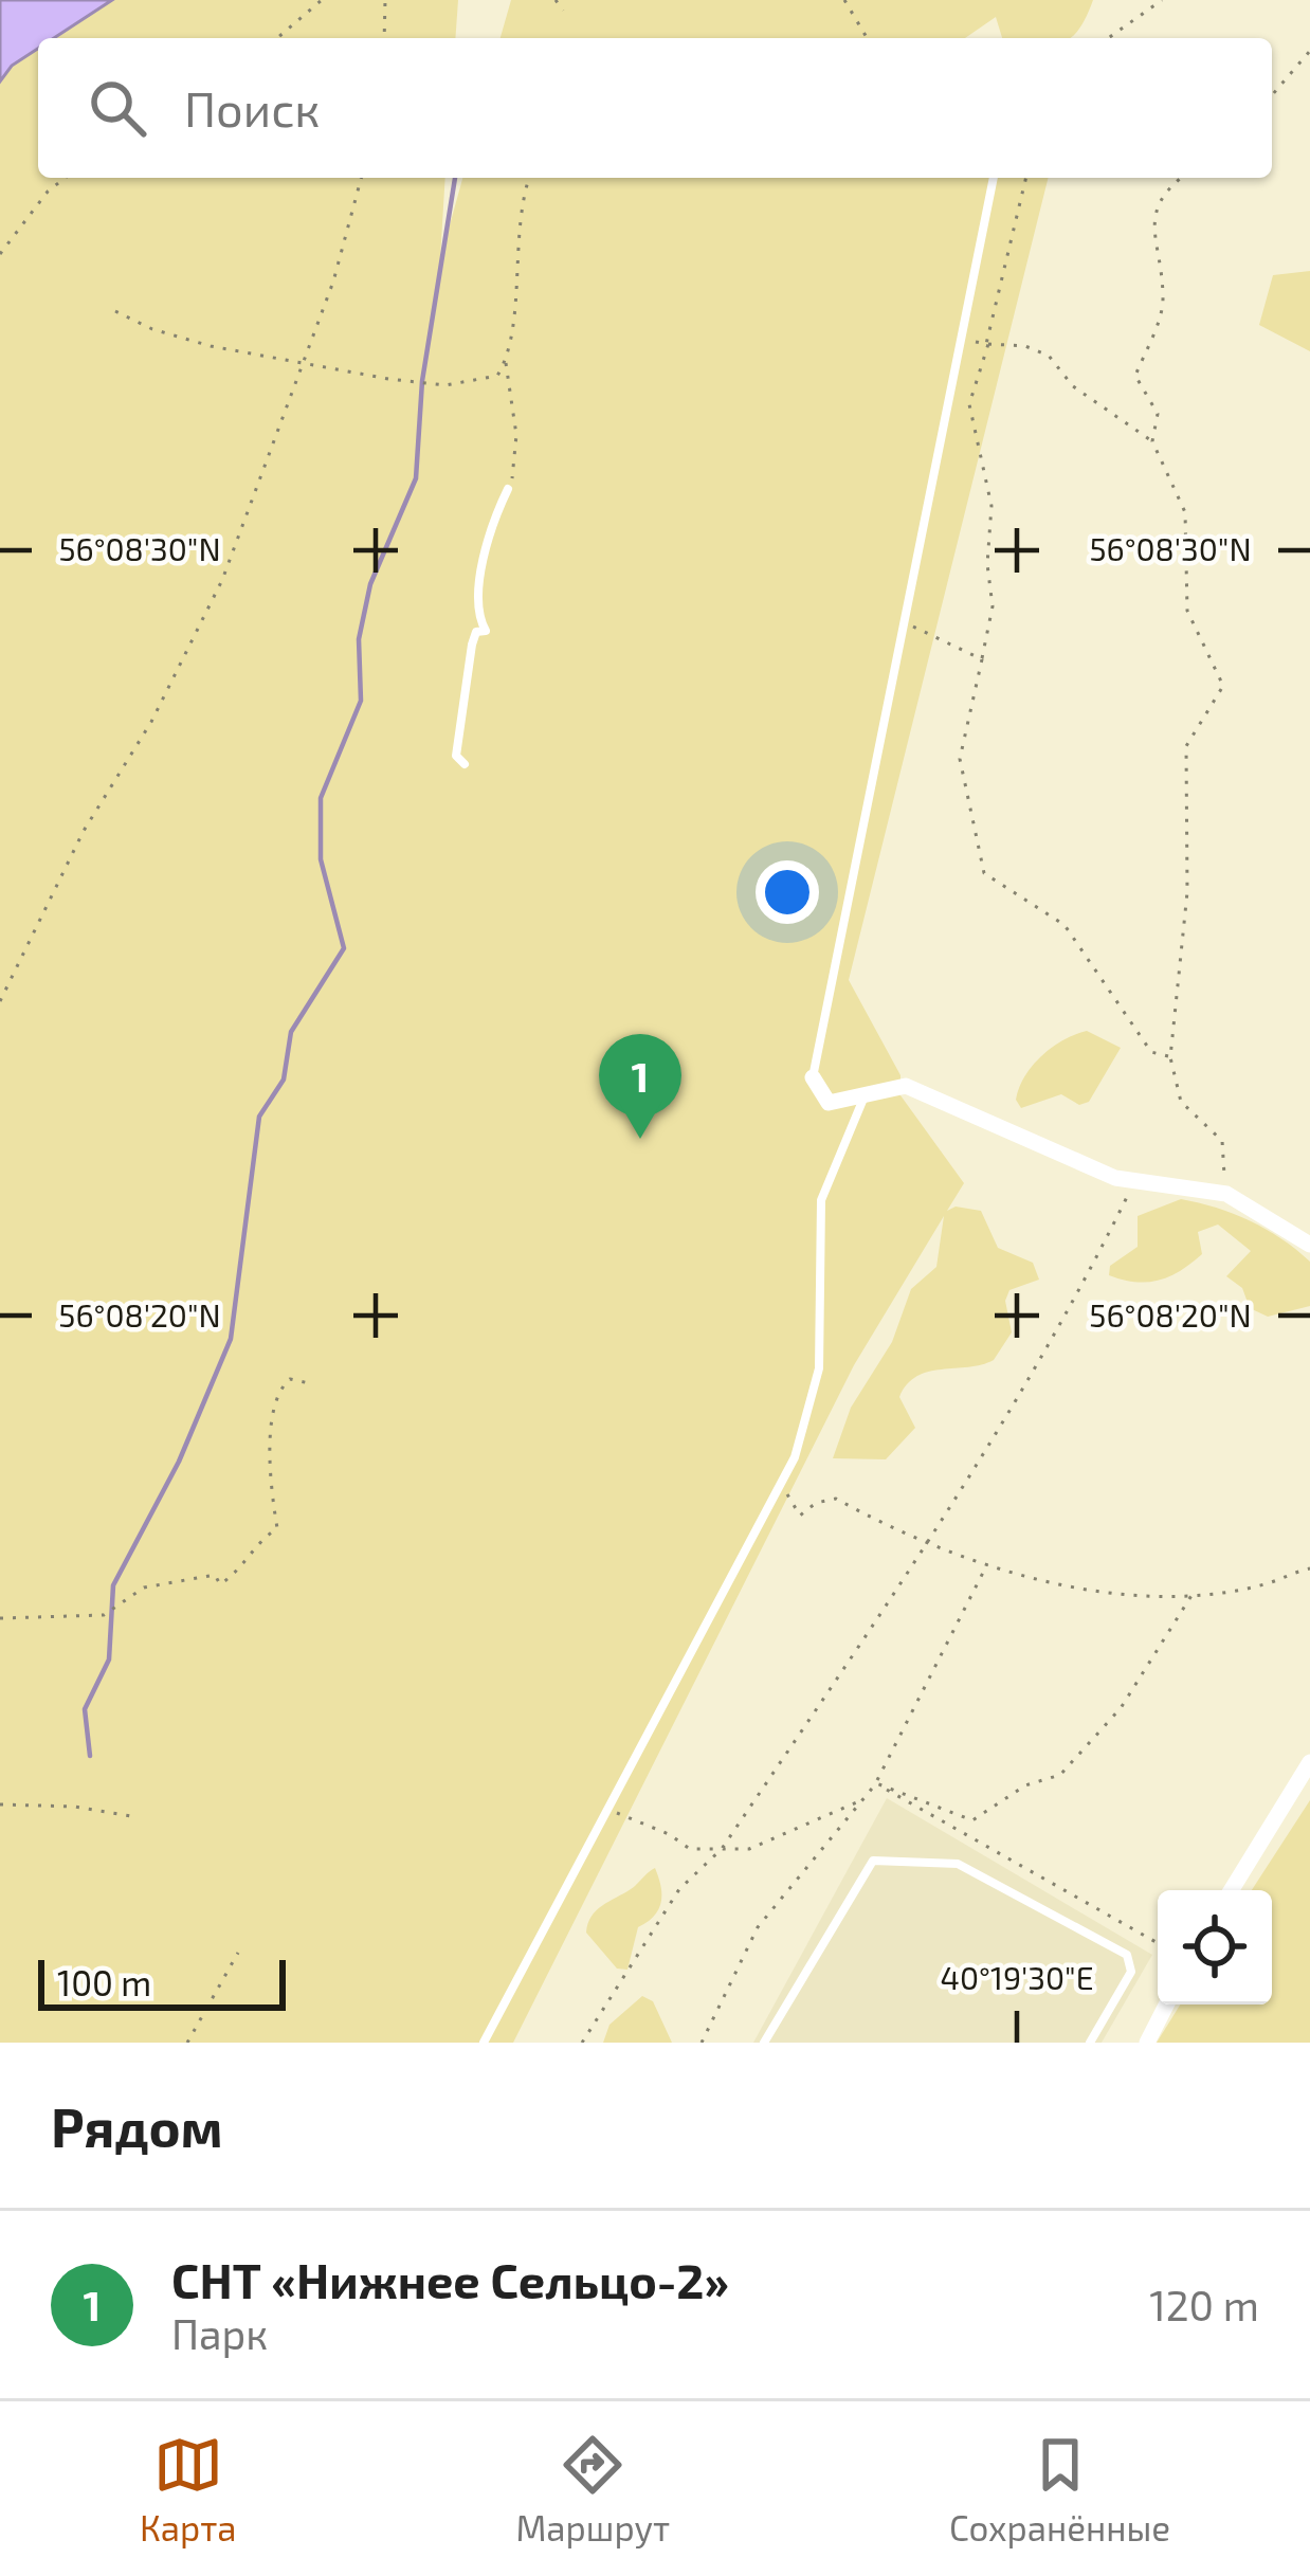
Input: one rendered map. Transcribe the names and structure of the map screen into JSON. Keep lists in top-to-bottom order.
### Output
{
  "scale_bar": "100 m",
  "page": {
    "search": "Поиск",
    "pins": "1",
    "scale": "100 m",
    "heading": "Рядом",
    "list": [
      {
        "mark": "1",
        "name": "СНТ «Нижнее Сельцо-2»",
        "note": "Парк",
        "value": "120 m"
      }
    ],
    "nav": ["Карта", "Маршрут", "Сохранённые"]
  },
  "coordinates": ["56°08'30\"N", "56°08'20\"N", "40°19'30\"E"]
}
